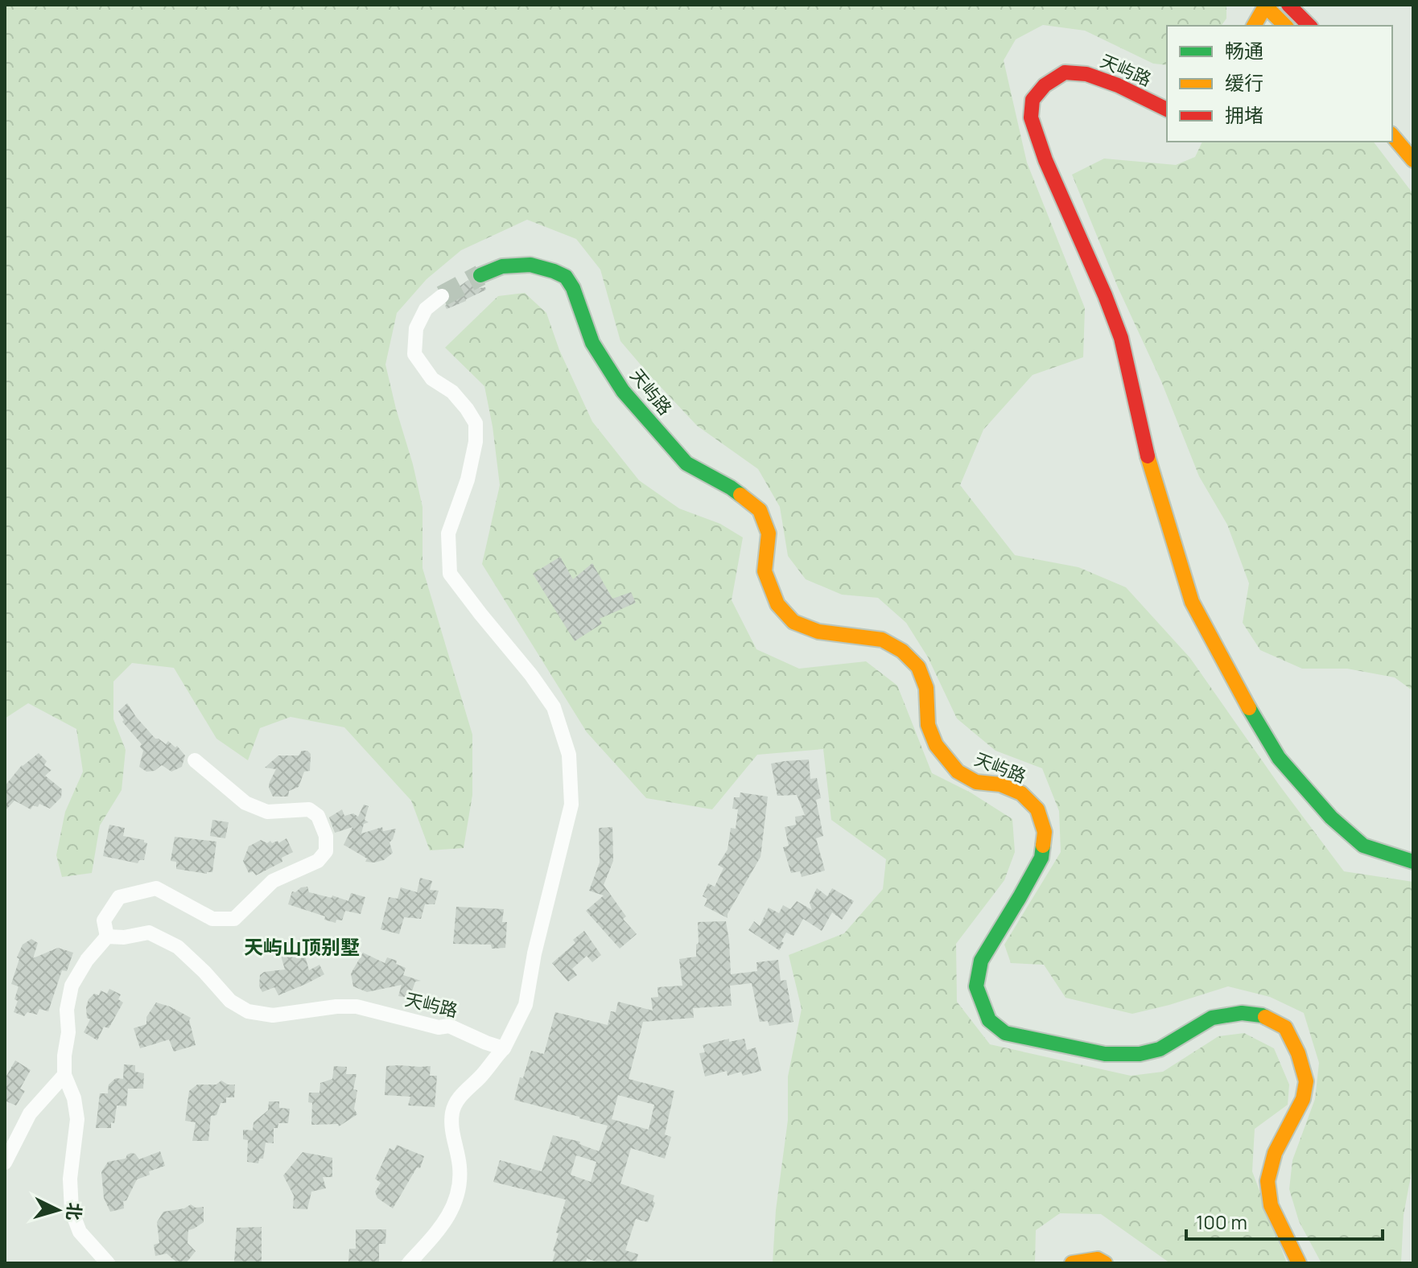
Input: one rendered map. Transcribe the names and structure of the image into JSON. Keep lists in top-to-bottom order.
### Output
{
  "streets": {
    "street": ["天屿路"]
  },
  "districts": ["天屿山顶别墅"],
  "legend": ["畅通", "缓行", "拥堵"],
  "scale_bar": "100 m",
  "north": "right"
}
